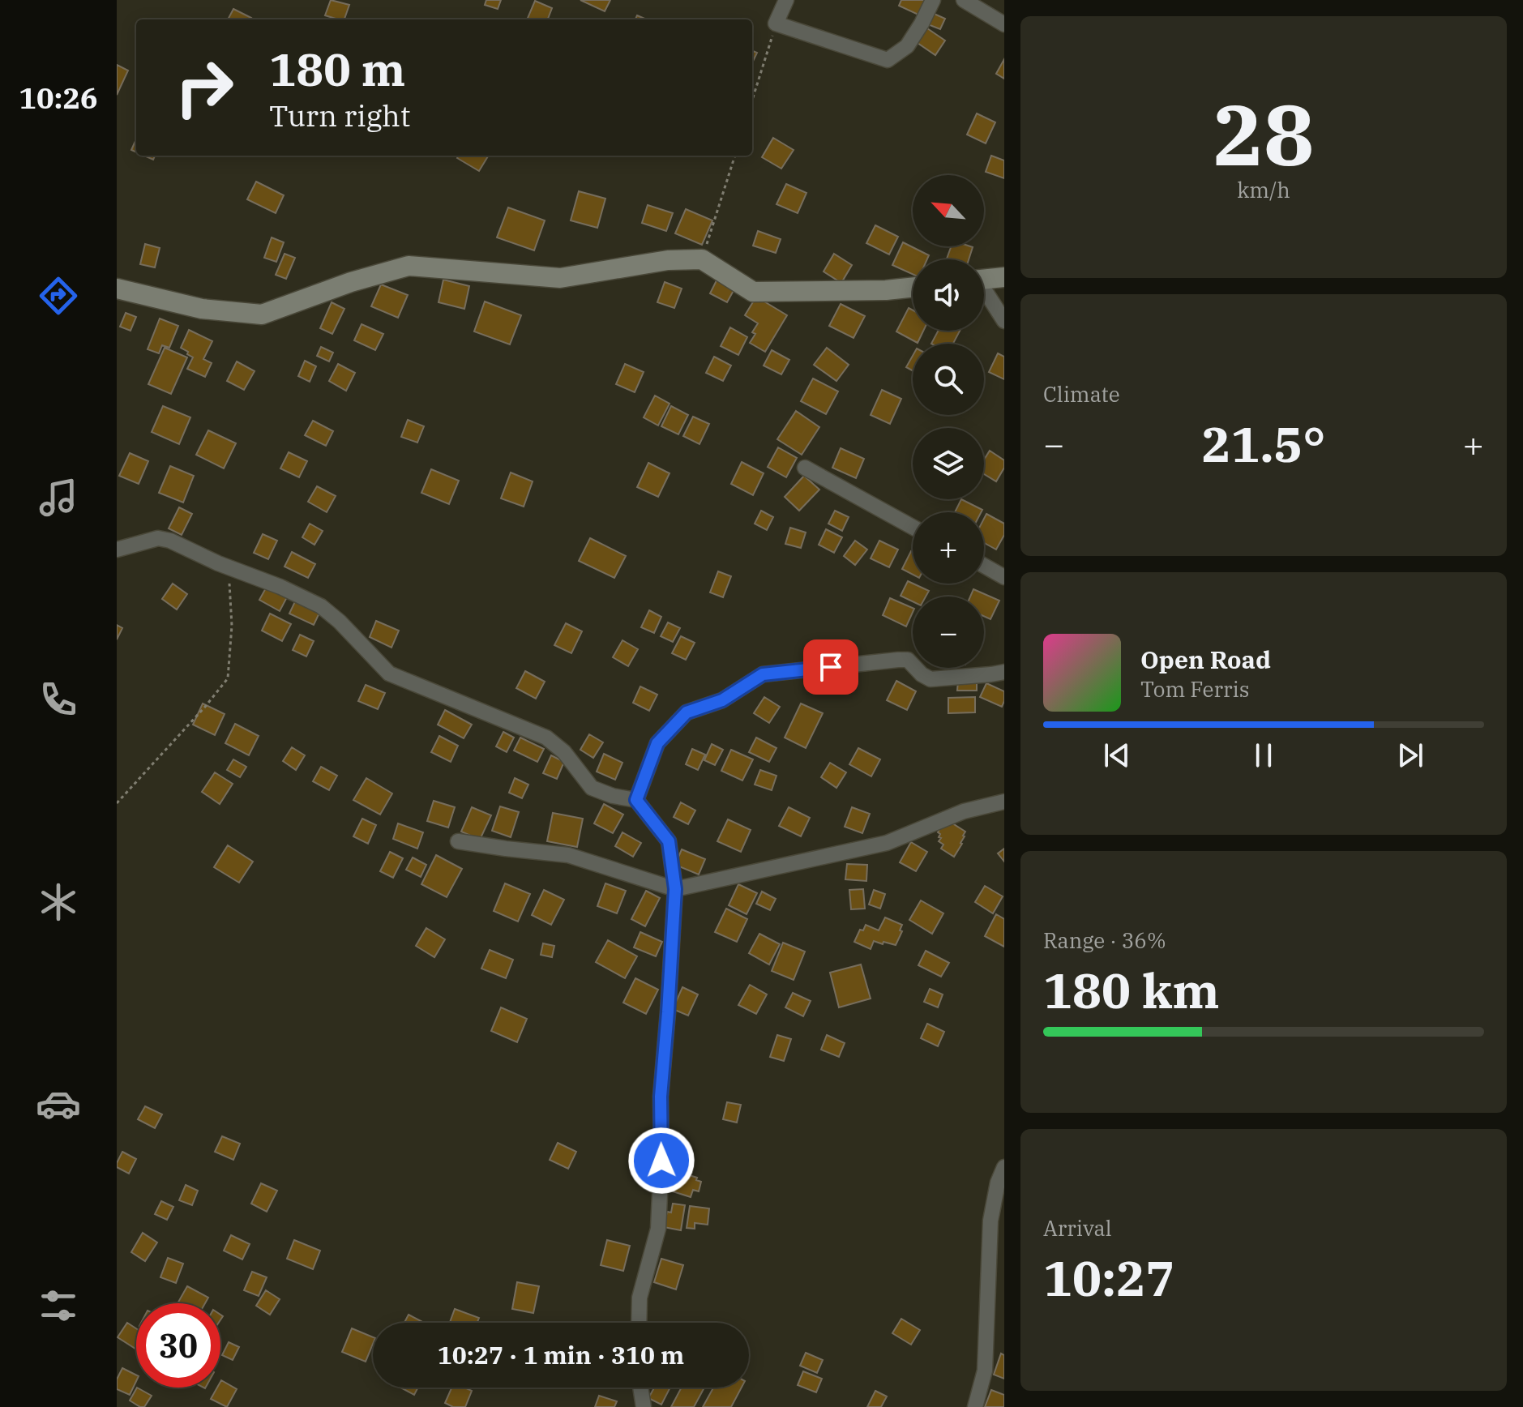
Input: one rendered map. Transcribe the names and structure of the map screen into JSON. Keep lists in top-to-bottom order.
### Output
{
  "north": "top left",
  "page": {
    "tabs": "10:26",
    "tile": [
      ["28", "km/h"],
      "Climate",
      ["Range · 36%", "180 km"],
      ["Arrival", "10:27"]
    ],
    "turn": ["180 m", "Turn right"],
    "map_buttons": ["+", "−"],
    "heat": ["−", "21.5°", "+"],
    "song": ["Open Road", "Tom Ferris"],
    "limit": "30",
    "trip": "10:27 · 1 min · 310 m"
  }
}
